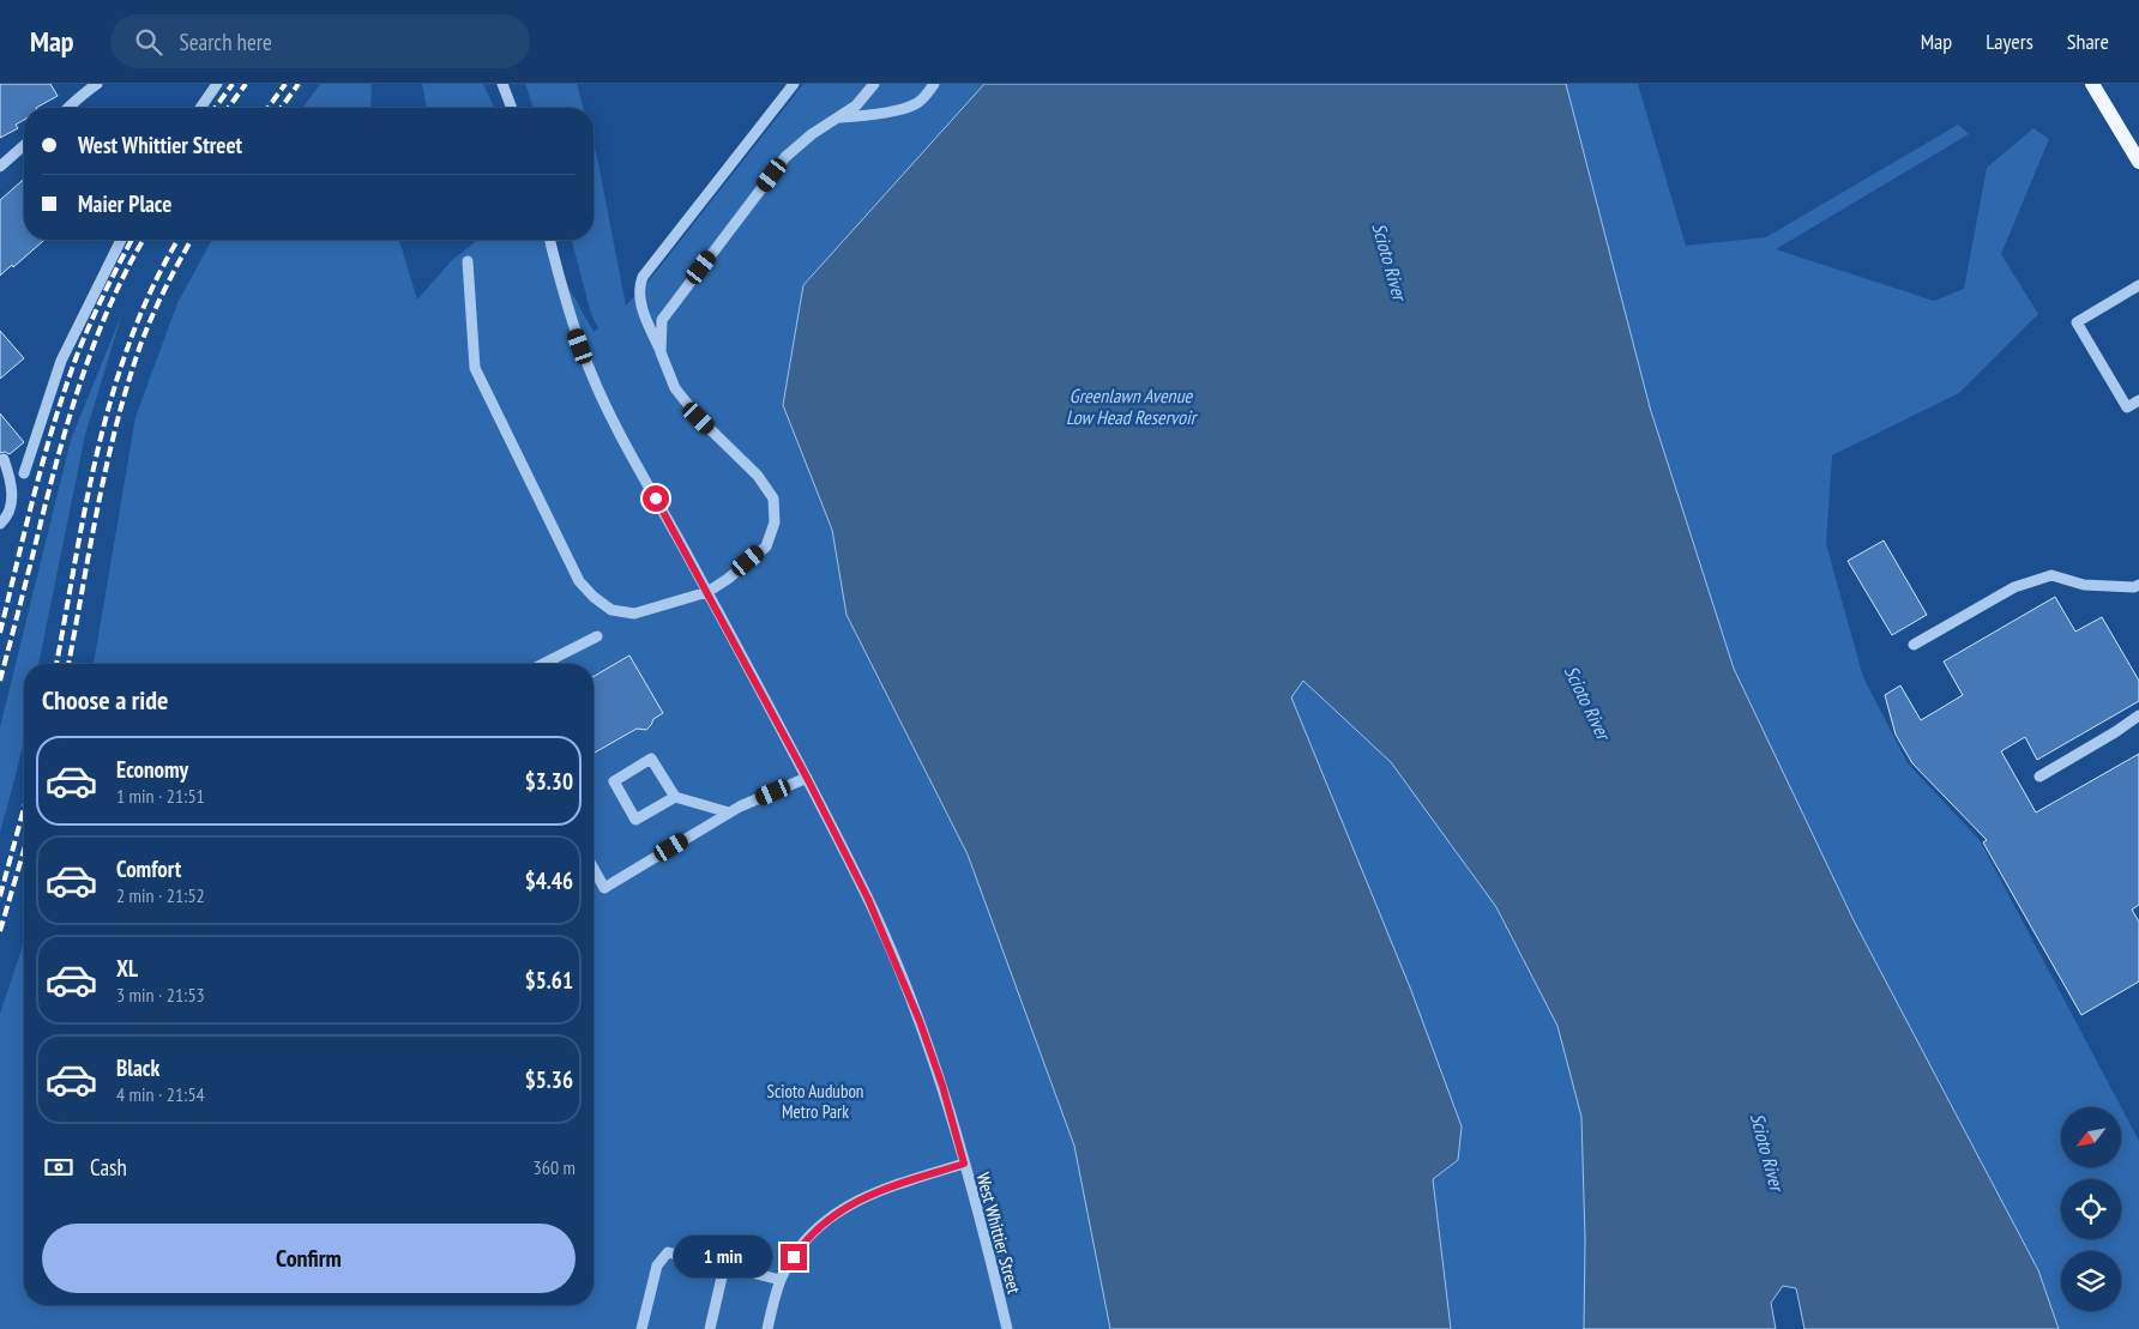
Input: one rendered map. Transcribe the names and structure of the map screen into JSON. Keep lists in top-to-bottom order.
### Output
{
  "streets": {
    "street": ["West Whittier Street"]
  },
  "water": ["Scioto River", "Greenlawn Avenue Low Head Reservoir"],
  "parks": ["Scioto Audubon Metro Park"],
  "north": "bottom left",
  "page": {
    "header": "Map",
    "search": "Search here",
    "nav": ["Map", "Layers", "Share"],
    "banner": ["West Whittier Street", "Maier Place"],
    "heading": "Choose a ride",
    "list": [
      {
        "name": "Economy",
        "note": "1 min · 21:51",
        "value": "$3.30"
      },
      {
        "name": "Comfort",
        "note": "2 min · 21:52",
        "value": "$4.46"
      },
      {
        "name": "XL",
        "note": "3 min · 21:53",
        "value": "$5.61"
      },
      {
        "name": "Black",
        "note": "4 min · 21:54",
        "value": "$5.36"
      }
    ],
    "pay": ["Cash", "360 m"],
    "buttons": "Confirm",
    "bubble": "1 min"
  }
}
